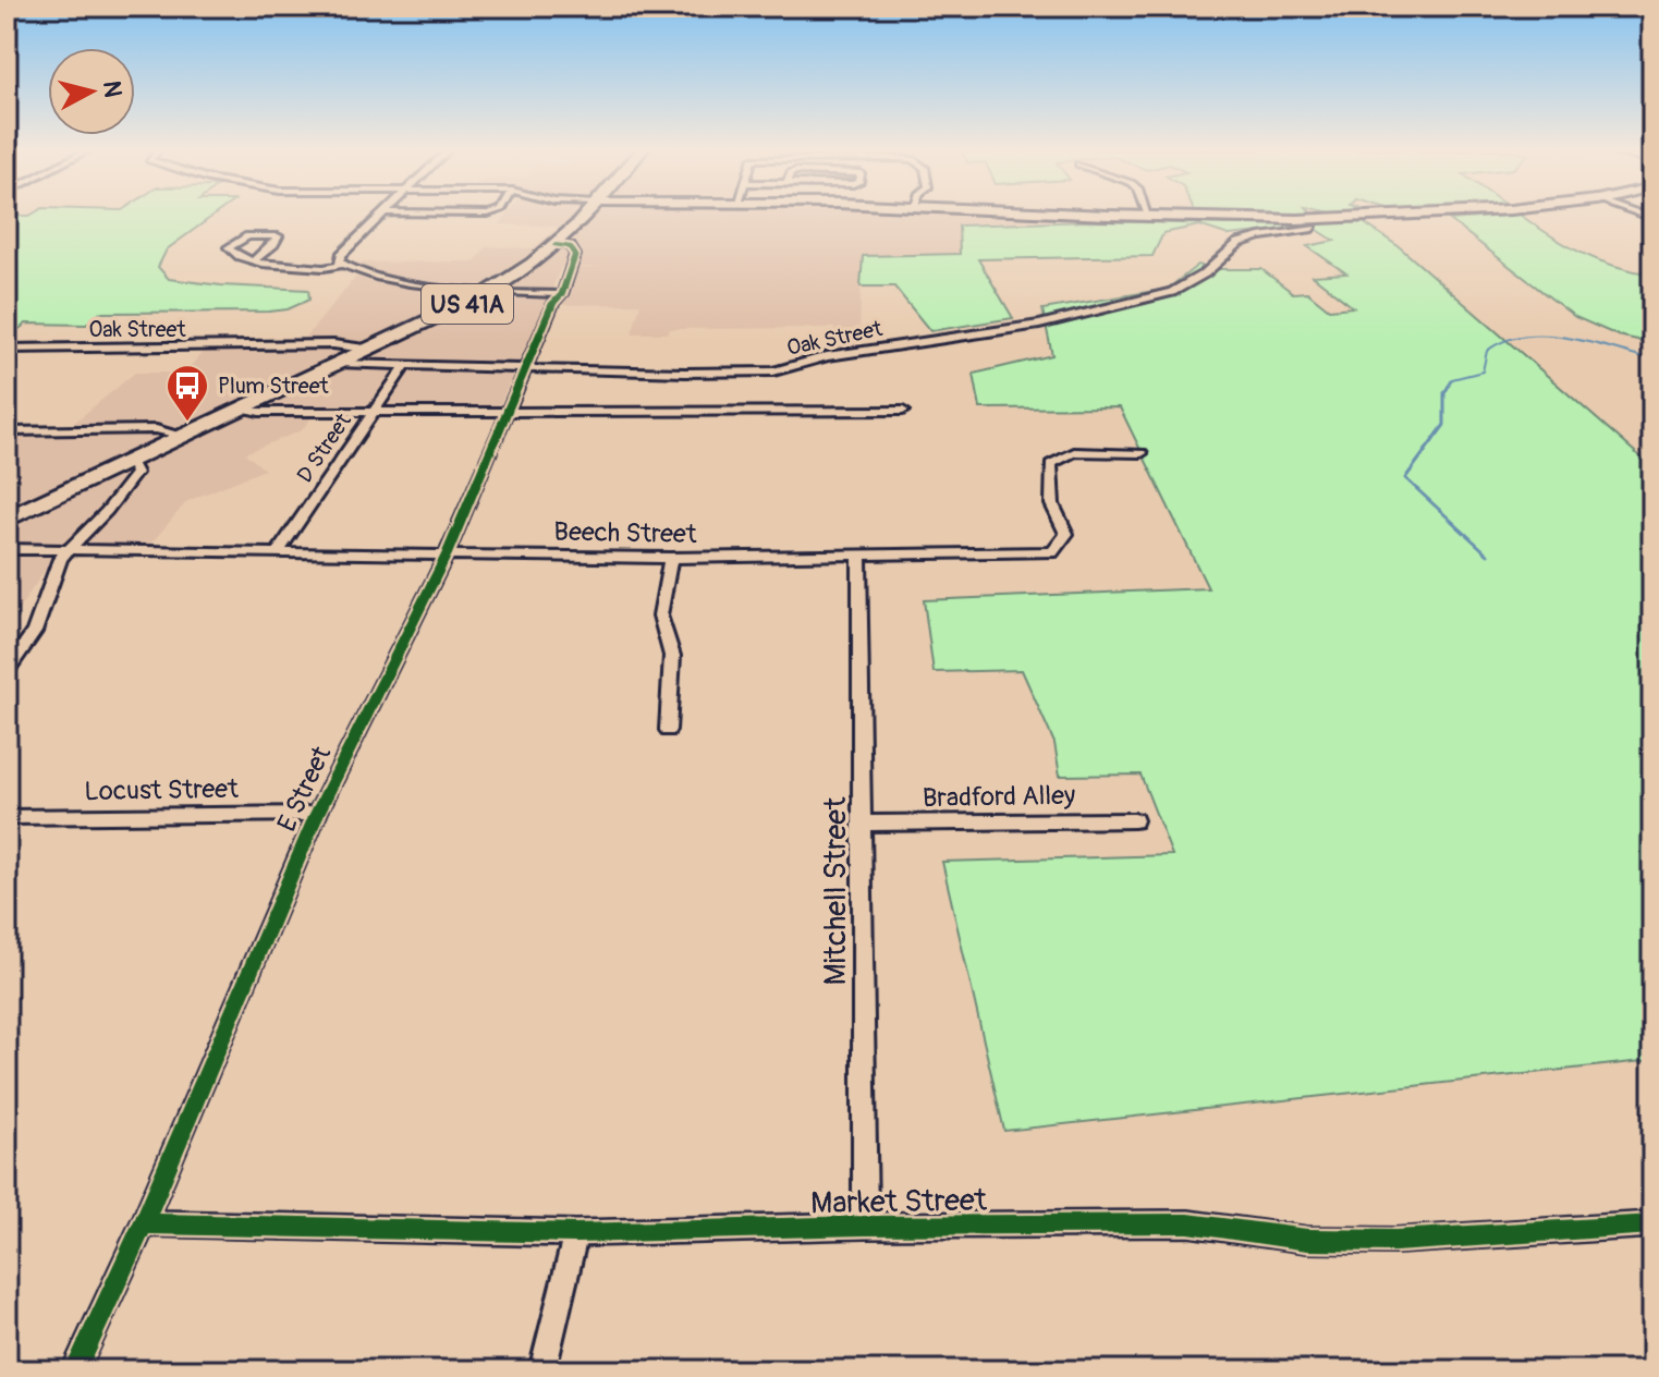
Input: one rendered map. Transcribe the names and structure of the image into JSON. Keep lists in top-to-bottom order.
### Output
{
  "streets": {
    "highway": ["US 41A"],
    "street": [
      "Oak Street",
      "D Street",
      "Beech Street",
      "E Street",
      "Locust Street",
      "Bradford Alley",
      "Mitchell Street",
      "Market Street"
    ]
  },
  "crossings": [
    ["US 41A", "Oak Street"],
    ["US 41A", "E Street"],
    ["Oak Street", "D Street"],
    ["Oak Street", "E Street"],
    ["D Street", "Beech Street"],
    ["Beech Street", "E Street"],
    ["Beech Street", "Mitchell Street"],
    ["E Street", "Locust Street"],
    ["E Street", "Market Street"],
    ["Bradford Alley", "Mitchell Street"],
    ["Mitchell Street", "Market Street"]
  ],
  "places": {
    "bus stop": ["Plum Street"]
  },
  "north": "right"
}
